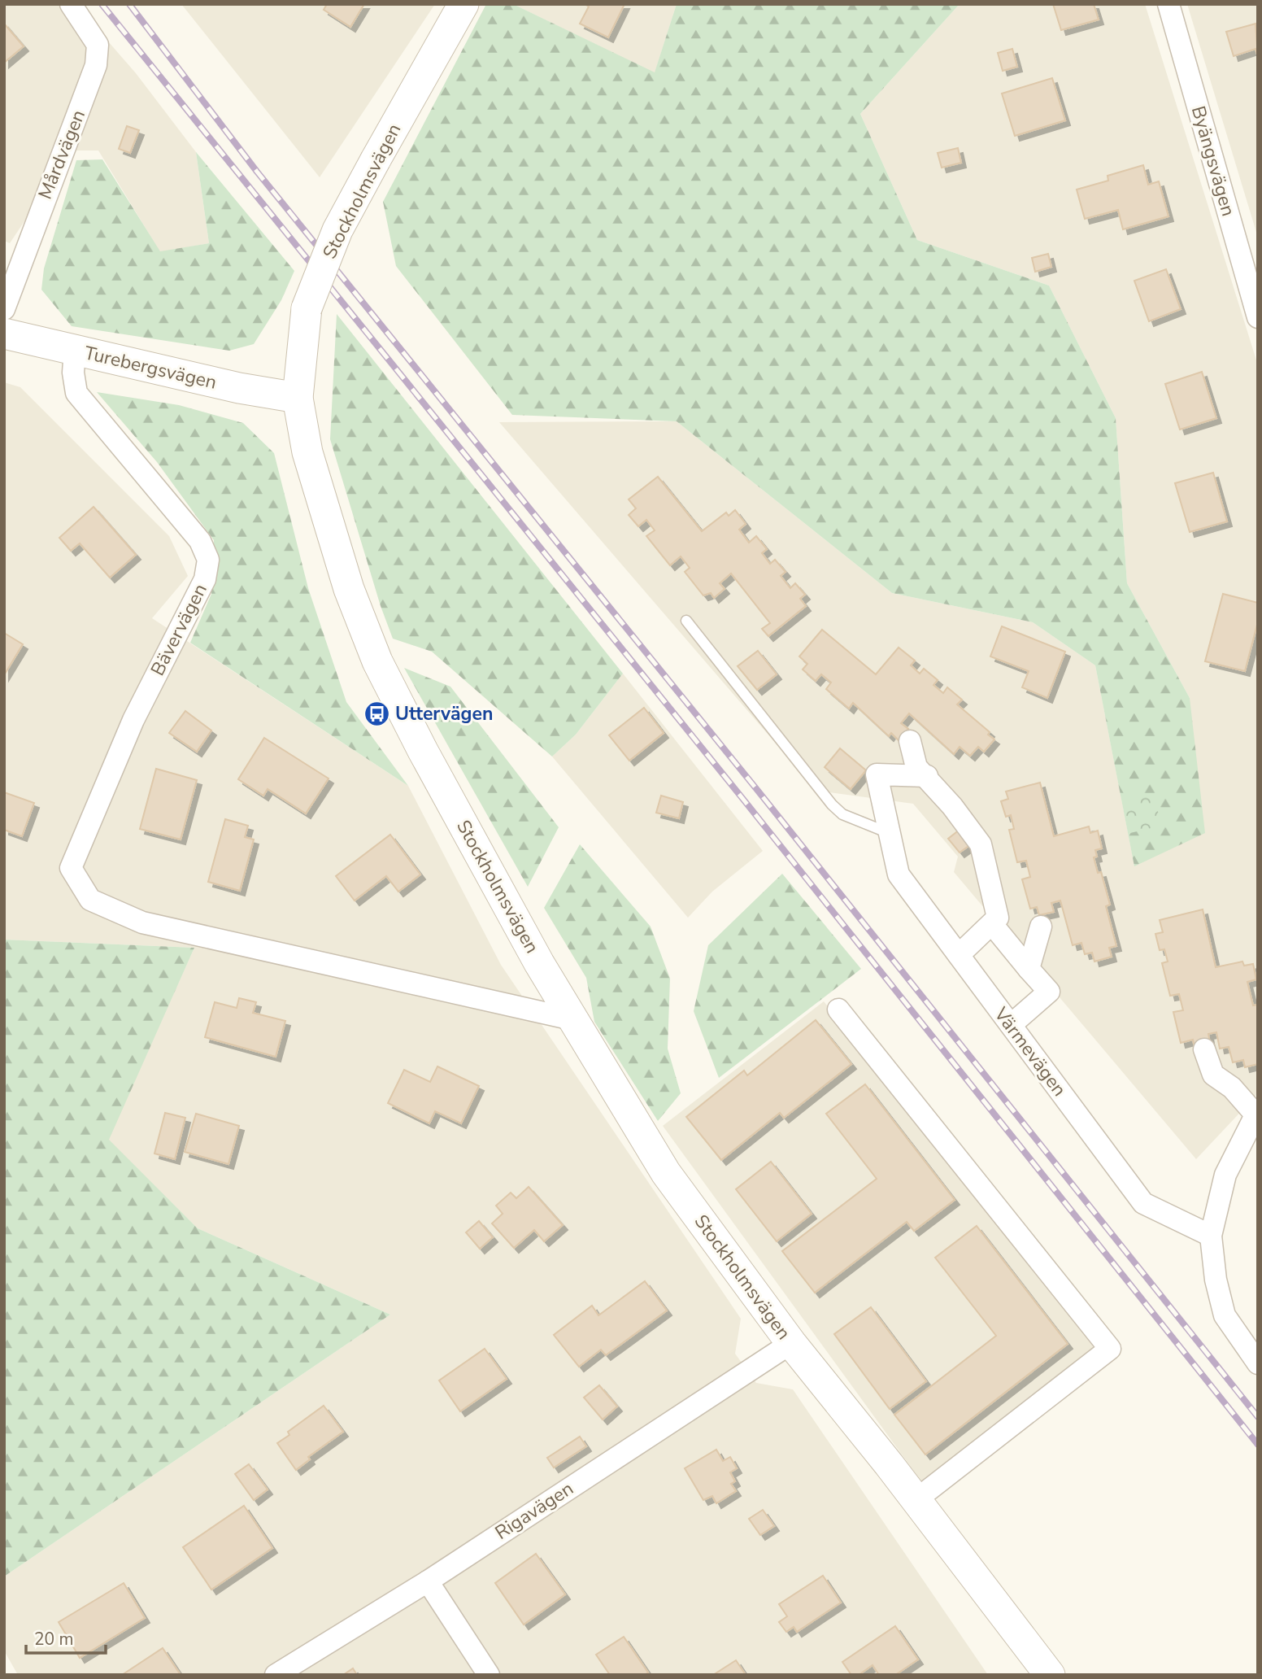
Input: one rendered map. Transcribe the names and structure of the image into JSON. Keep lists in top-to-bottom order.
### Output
{
  "streets": {
    "main road": ["Stockholmsvägen", "Turebergsvägen"],
    "street": [
      "Mårdvägen",
      "Byängsvägen",
      "Bävervägen",
      "Värmevägen",
      "Rigavägen"
    ]
  },
  "crossings": [
    ["Stockholmsvägen", "Turebergsvägen"],
    ["Stockholmsvägen", "Bävervägen"],
    ["Stockholmsvägen", "Rigavägen"],
    ["Turebergsvägen", "Bävervägen"]
  ],
  "places": {
    "bus stop": ["Uttervägen"]
  },
  "scale_bar": "20 m"
}
